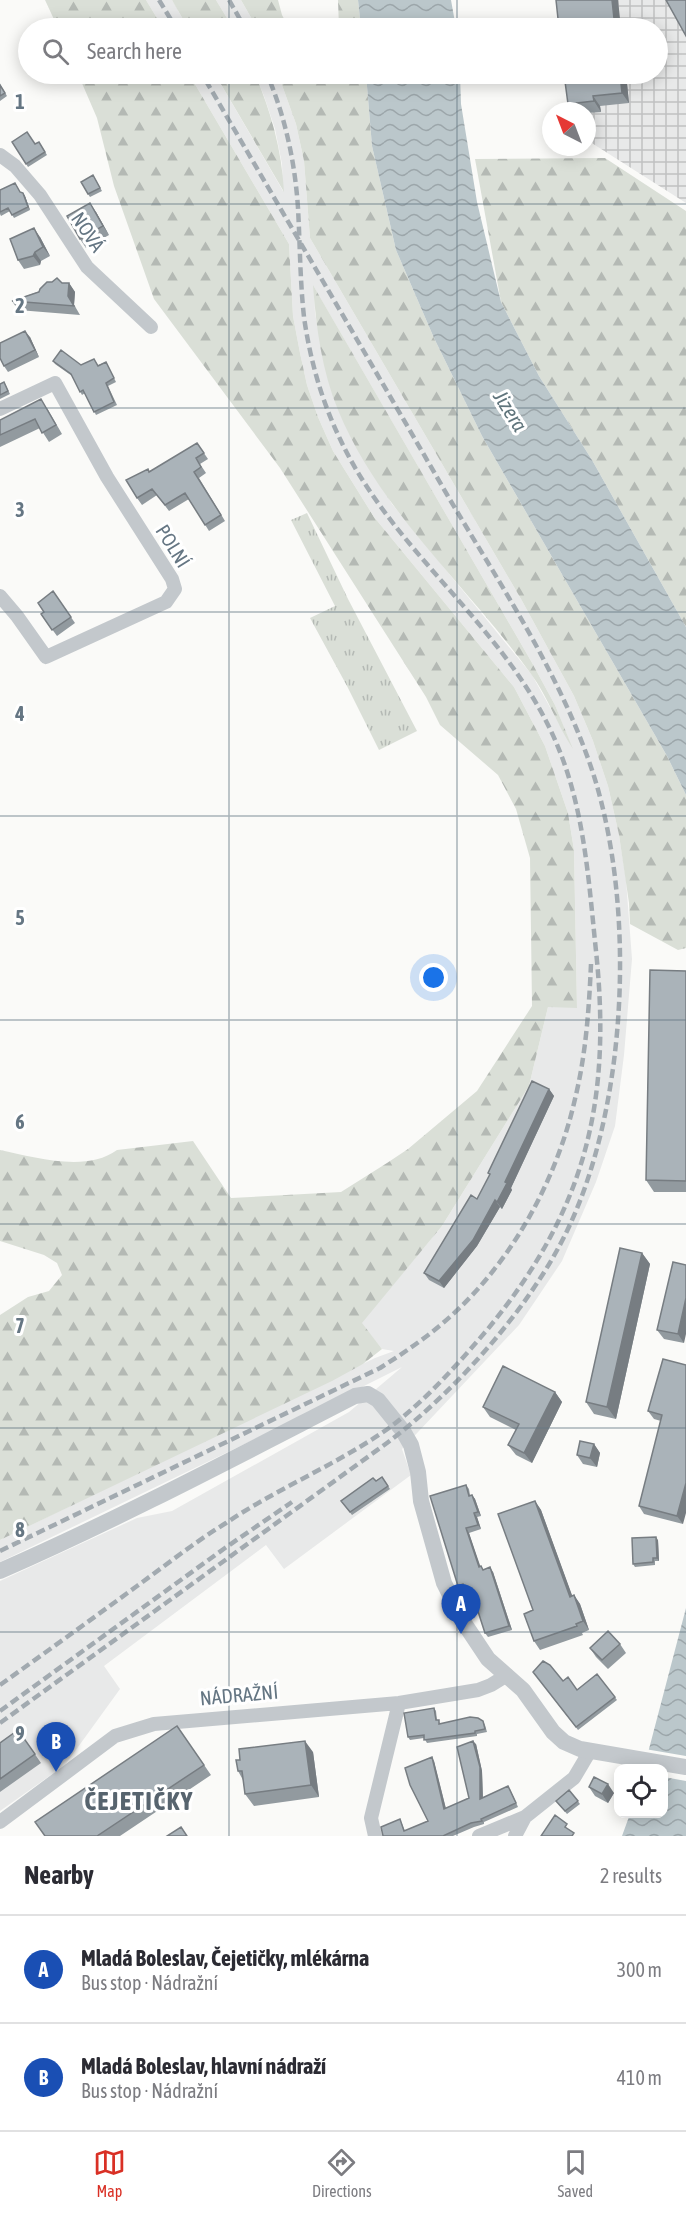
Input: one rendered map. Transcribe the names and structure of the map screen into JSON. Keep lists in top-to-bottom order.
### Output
{
  "streets": {
    "street": ["NOVÁ", "POLNÍ", "NÁDRAŽNÍ"]
  },
  "districts": ["ČEJETIČKY"],
  "water": ["Jizera"],
  "north": "top left",
  "page": {
    "search": "Search here",
    "pins": ["A", "B"],
    "heading": ["Nearby", "2 results"],
    "list": [
      {
        "mark": "A",
        "name": "Mladá Boleslav, Čejetičky, mlékárna",
        "note": "Bus stop · Nádražní",
        "value": "300 m"
      },
      {
        "mark": "B",
        "name": "Mladá Boleslav, hlavní nádraží",
        "note": "Bus stop · Nádražní",
        "value": "410 m"
      }
    ],
    "nav": ["Map", "Directions", "Saved"]
  },
  "grid": {
    "rows": [
      "1",
      "2",
      "3",
      "4",
      "5",
      "6",
      "7",
      "8",
      "9"
    ]
  }
}
